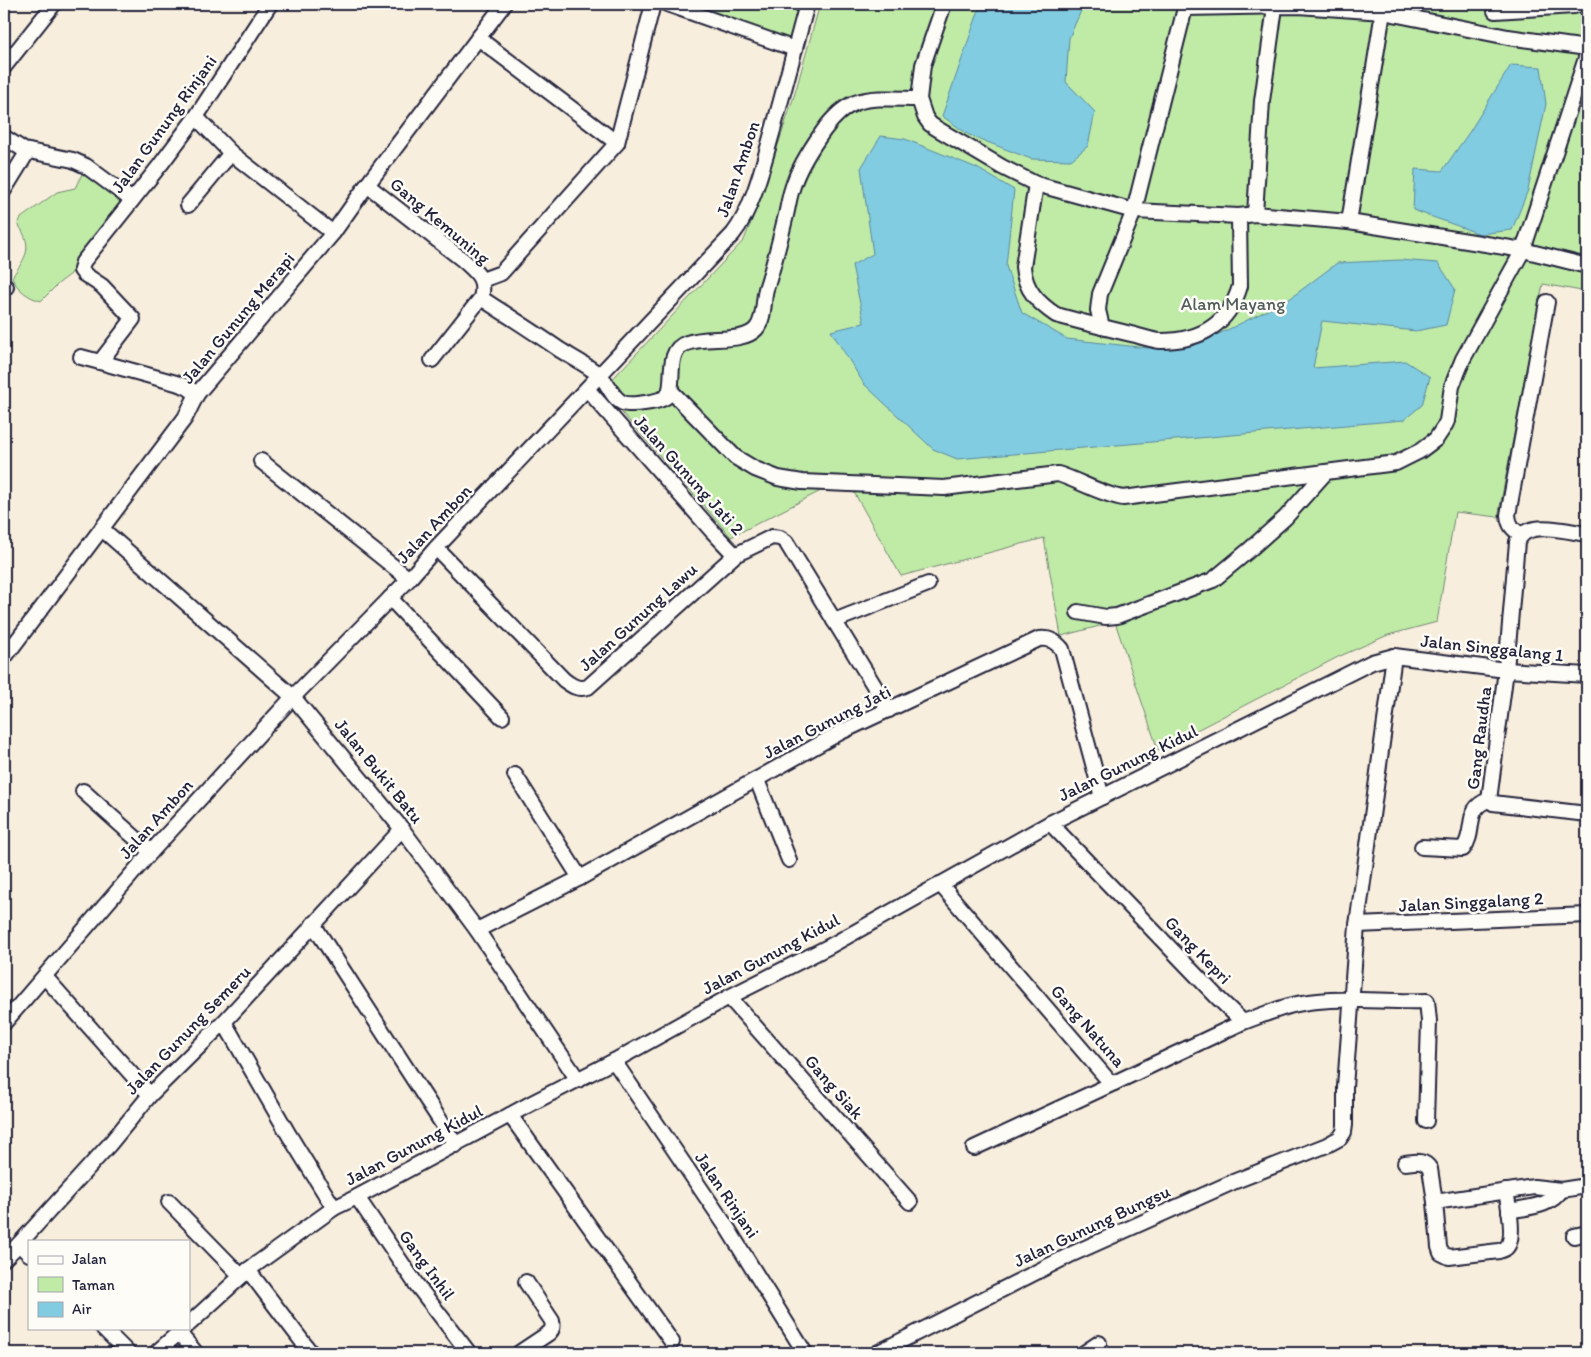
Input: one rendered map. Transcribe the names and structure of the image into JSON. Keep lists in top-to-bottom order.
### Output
{
  "streets": {
    "street": [
      "Jalan Gunung Rinjani",
      "Jalan Ambon",
      "Gang Kemuning",
      "Jalan Gunung Merapi",
      "Jalan Gunung Jati 2",
      "Jalan Gunung Lawu",
      "Jalan Singgalang 1",
      "Jalan Gunung Jati",
      "Gang Raudha",
      "Jalan Gunung Kidul",
      "Jalan Bukit Batu",
      "Jalan Singgalang 2",
      "Gang Kepri",
      "Gang Natuna",
      "Jalan Gunung Semeru",
      "Gang Siak",
      "Jalan Rinjani",
      "Jalan Gunung Bungsu",
      "Gang Inhil"
    ]
  },
  "crossings": [
    ["Jalan Ambon", "Jalan Gunung Jati 2"],
    ["Jalan Ambon", "Jalan Gunung Lawu"],
    ["Jalan Ambon", "Jalan Bukit Batu"],
    ["Gang Kemuning", "Jalan Gunung Merapi"],
    ["Jalan Gunung Merapi", "Jalan Bukit Batu"],
    ["Jalan Gunung Jati 2", "Jalan Gunung Lawu"],
    ["Jalan Gunung Jati 2", "Jalan Gunung Jati"],
    ["Jalan Singgalang 1", "Gang Raudha"],
    ["Jalan Singgalang 1", "Jalan Gunung Kidul"],
    ["Jalan Gunung Jati", "Jalan Gunung Kidul"],
    ["Jalan Gunung Jati", "Jalan Bukit Batu"],
    ["Jalan Gunung Kidul", "Jalan Bukit Batu"],
    ["Jalan Gunung Kidul", "Gang Kepri"],
    ["Jalan Gunung Kidul", "Gang Natuna"],
    ["Jalan Gunung Kidul", "Gang Siak"],
    ["Jalan Gunung Kidul", "Jalan Rinjani"],
    ["Jalan Gunung Kidul", "Gang Inhil"],
    ["Jalan Bukit Batu", "Jalan Gunung Semeru"],
    ["Gang Kepri", "Gang Natuna"]
  ],
  "parks": ["Alam Mayang"],
  "legend": ["Jalan", "Taman", "Air"]
}
